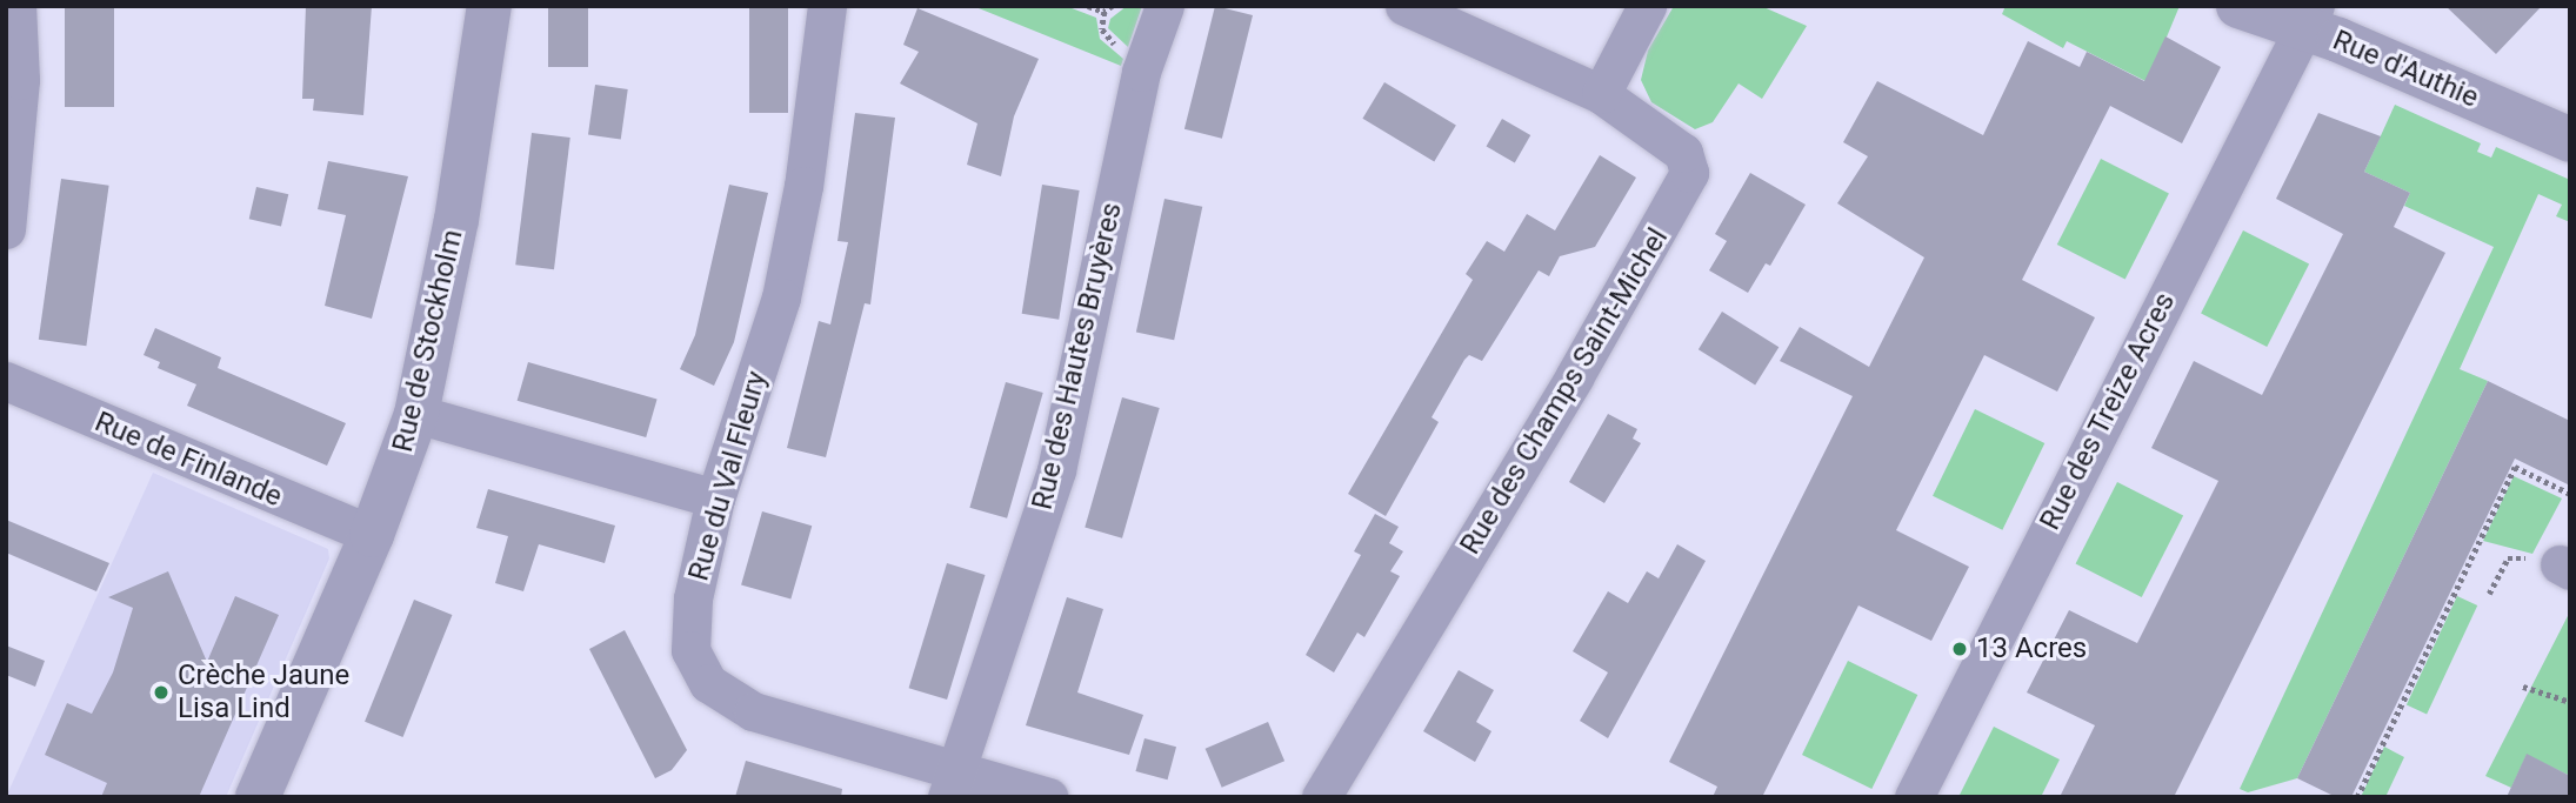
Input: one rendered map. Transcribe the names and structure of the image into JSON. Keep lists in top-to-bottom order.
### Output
{
  "streets": {
    "street": [
      "Rue d'Authie",
      "Rue de Stockholm",
      "Rue des Hautes Bruyères",
      "Rue des Champs Saint-Michel",
      "Rue des Treize Acres",
      "Rue de Finlande",
      "Rue du Val Fleury"
    ]
  },
  "crossings": [
    ["Rue d'Authie", "Rue des Treize Acres"],
    ["Rue de Stockholm", "Rue de Finlande"],
    ["Rue des Hautes Bruyères", "Rue du Val Fleury"]
  ],
  "places": ["13 Acres", "Crèche Jaune Lisa Lind"]
}
